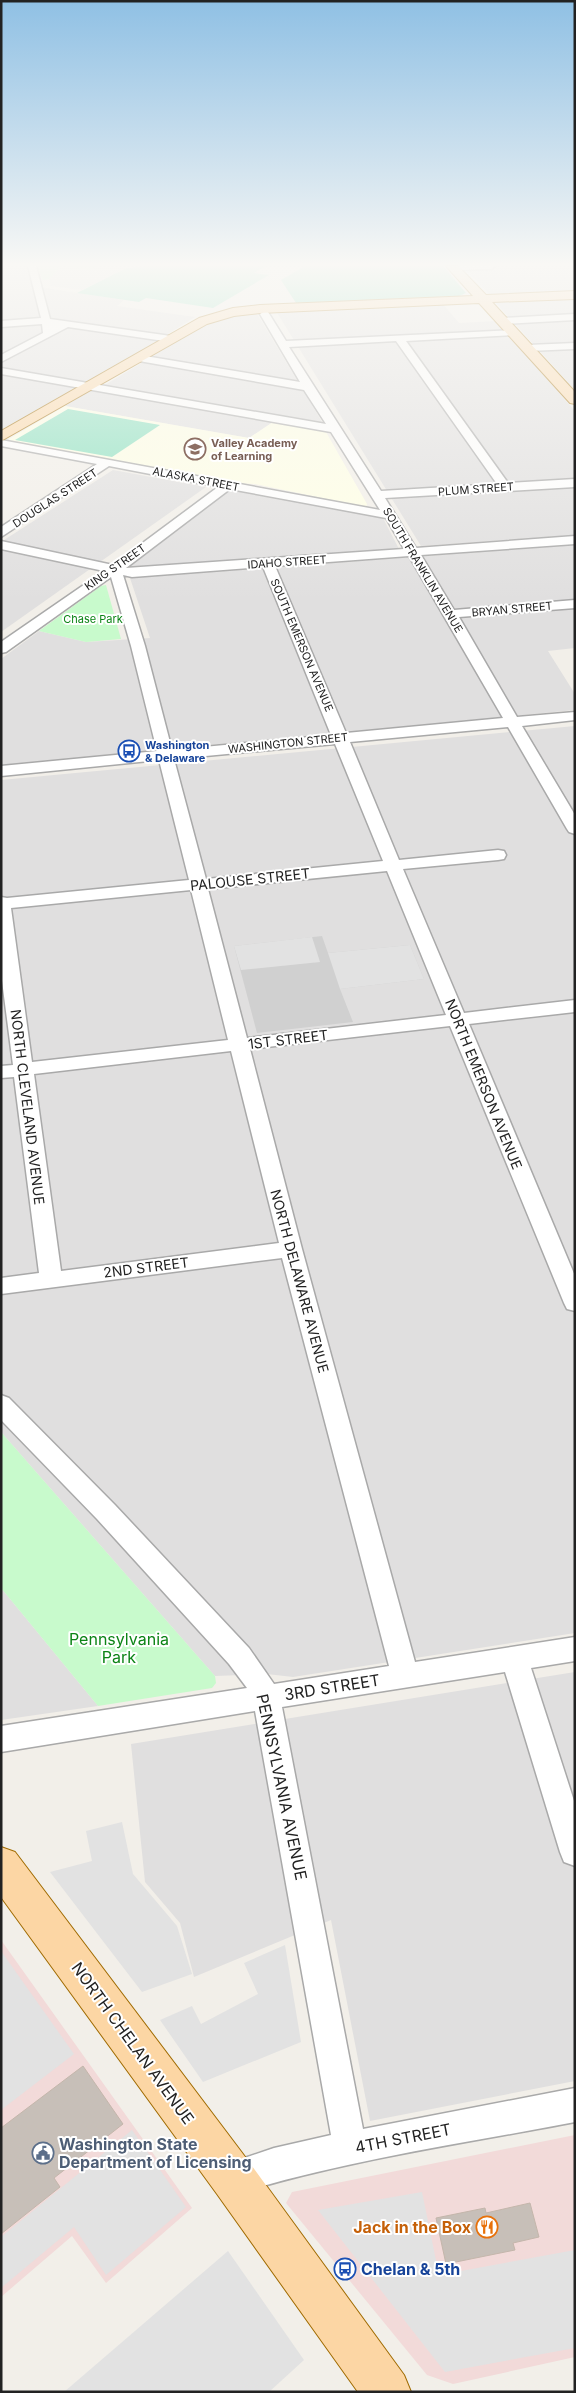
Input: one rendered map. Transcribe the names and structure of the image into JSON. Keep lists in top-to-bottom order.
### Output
{
  "streets": {
    "main road": ["NORTH CHELAN AVENUE"],
    "street": [
      "ALASKA STREET",
      "PLUM STREET",
      "DOUGLAS STREET",
      "IDAHO STREET",
      "KING STREET",
      "SOUTH FRANKLIN AVENUE",
      "BRYAN STREET",
      "SOUTH EMERSON AVENUE",
      "WASHINGTON STREET",
      "PALOUSE STREET",
      "1ST STREET",
      "NORTH EMERSON AVENUE",
      "NORTH CLEVELAND AVENUE",
      "2ND STREET",
      "NORTH DELAWARE AVENUE",
      "3RD STREET",
      "PENNSYLVANIA AVENUE",
      "4TH STREET"
    ]
  },
  "crossings": [
    ["ALASKA STREET", "DOUGLAS STREET"],
    ["ALASKA STREET", "KING STREET"],
    ["ALASKA STREET", "SOUTH FRANKLIN AVENUE"],
    ["PLUM STREET", "SOUTH FRANKLIN AVENUE"],
    ["IDAHO STREET", "KING STREET"],
    ["IDAHO STREET", "SOUTH FRANKLIN AVENUE"],
    ["IDAHO STREET", "SOUTH EMERSON AVENUE"],
    ["IDAHO STREET", "NORTH DELAWARE AVENUE"],
    ["KING STREET", "NORTH DELAWARE AVENUE"],
    ["SOUTH FRANKLIN AVENUE", "BRYAN STREET"],
    ["SOUTH FRANKLIN AVENUE", "WASHINGTON STREET"],
    ["SOUTH EMERSON AVENUE", "WASHINGTON STREET"],
    ["SOUTH EMERSON AVENUE", "PALOUSE STREET"],
    ["SOUTH EMERSON AVENUE", "NORTH EMERSON AVENUE"],
    ["WASHINGTON STREET", "NORTH DELAWARE AVENUE"],
    ["PALOUSE STREET", "NORTH EMERSON AVENUE"],
    ["PALOUSE STREET", "NORTH CLEVELAND AVENUE"],
    ["PALOUSE STREET", "NORTH DELAWARE AVENUE"],
    ["1ST STREET", "NORTH EMERSON AVENUE"],
    ["1ST STREET", "NORTH CLEVELAND AVENUE"],
    ["1ST STREET", "NORTH DELAWARE AVENUE"],
    ["NORTH CLEVELAND AVENUE", "2ND STREET"],
    ["2ND STREET", "NORTH DELAWARE AVENUE"],
    ["NORTH DELAWARE AVENUE", "3RD STREET"],
    ["3RD STREET", "PENNSYLVANIA AVENUE"],
    ["PENNSYLVANIA AVENUE", "4TH STREET"],
    ["NORTH CHELAN AVENUE", "4TH STREET"]
  ],
  "parks": ["Chase Park", "Pennsylvania Park"],
  "places": {
    "school or university": ["Valley Academy of Learning"],
    "bus stop": ["Washington & Delaware", "Chelan & 5th"],
    "public building": ["Washington State Department of Licensing"],
    "restaurant": ["Jack in the Box"]
  }
}
